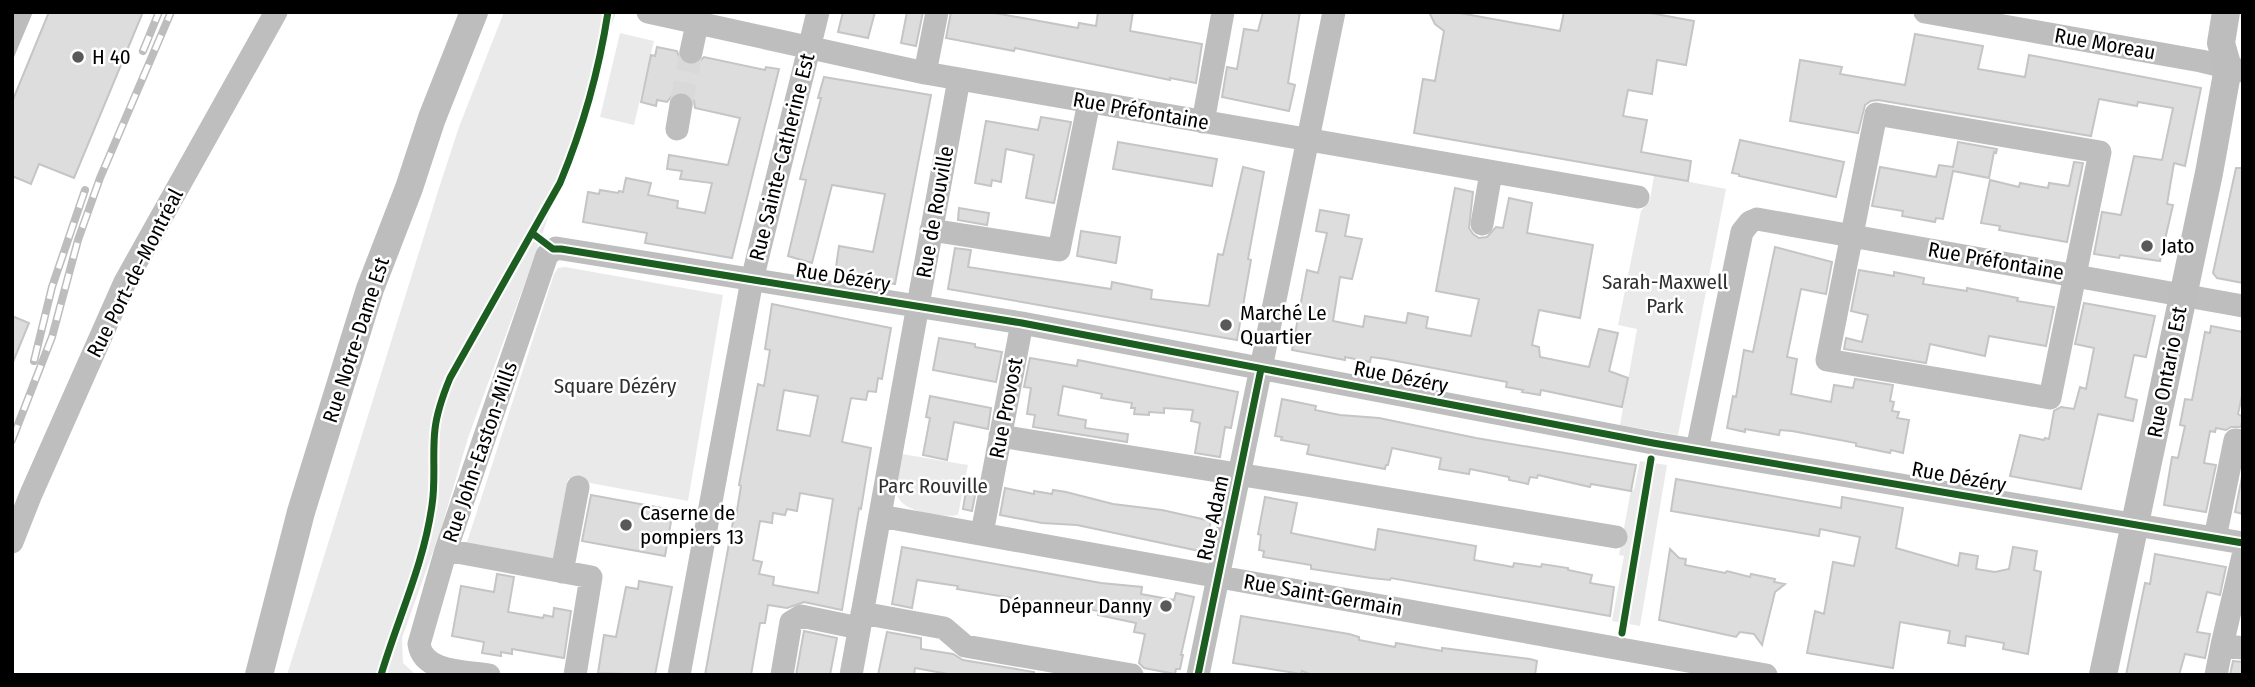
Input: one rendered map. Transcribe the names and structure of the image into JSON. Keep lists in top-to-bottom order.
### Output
{
  "streets": {
    "main road": ["Rue Notre-Dame Est", "Rue Ontario Est"],
    "street": [
      "Rue Moreau",
      "Rue Préfontaine",
      "Rue Sainte-Catherine Est",
      "Rue de Rouville",
      "Rue Port-de-Montréal",
      "Rue Dézéry",
      "Rue Provost",
      "Rue John-Easton-Mills",
      "Rue Adam",
      "Rue Saint-Germain"
    ]
  },
  "crossings": [
    ["Rue Moreau", "Rue Ontario Est"],
    ["Rue Préfontaine", "Rue Sainte-Catherine Est"],
    ["Rue Préfontaine", "Rue de Rouville"],
    ["Rue Préfontaine", "Rue Dézéry"],
    ["Rue Préfontaine", "Rue Ontario Est"],
    ["Rue Préfontaine", "Rue Adam"],
    ["Rue Sainte-Catherine Est", "Rue Dézéry"],
    ["Rue de Rouville", "Rue Dézéry"],
    ["Rue de Rouville", "Rue Saint-Germain"],
    ["Rue Dézéry", "Rue Ontario Est"],
    ["Rue Dézéry", "Rue Provost"],
    ["Rue Dézéry", "Rue John-Easton-Mills"],
    ["Rue Dézéry", "Rue Adam"],
    ["Rue Provost", "Rue Saint-Germain"],
    ["Rue Adam", "Rue Saint-Germain"]
  ],
  "parks": ["Sarah-Maxwell Park", "Square Dézéry", "Parc Rouville"],
  "places": [
    "H 40",
    "Jato",
    "Marché Le Quartier",
    "Caserne de pompiers 13",
    "Dépanneur Danny"
  ]
}
